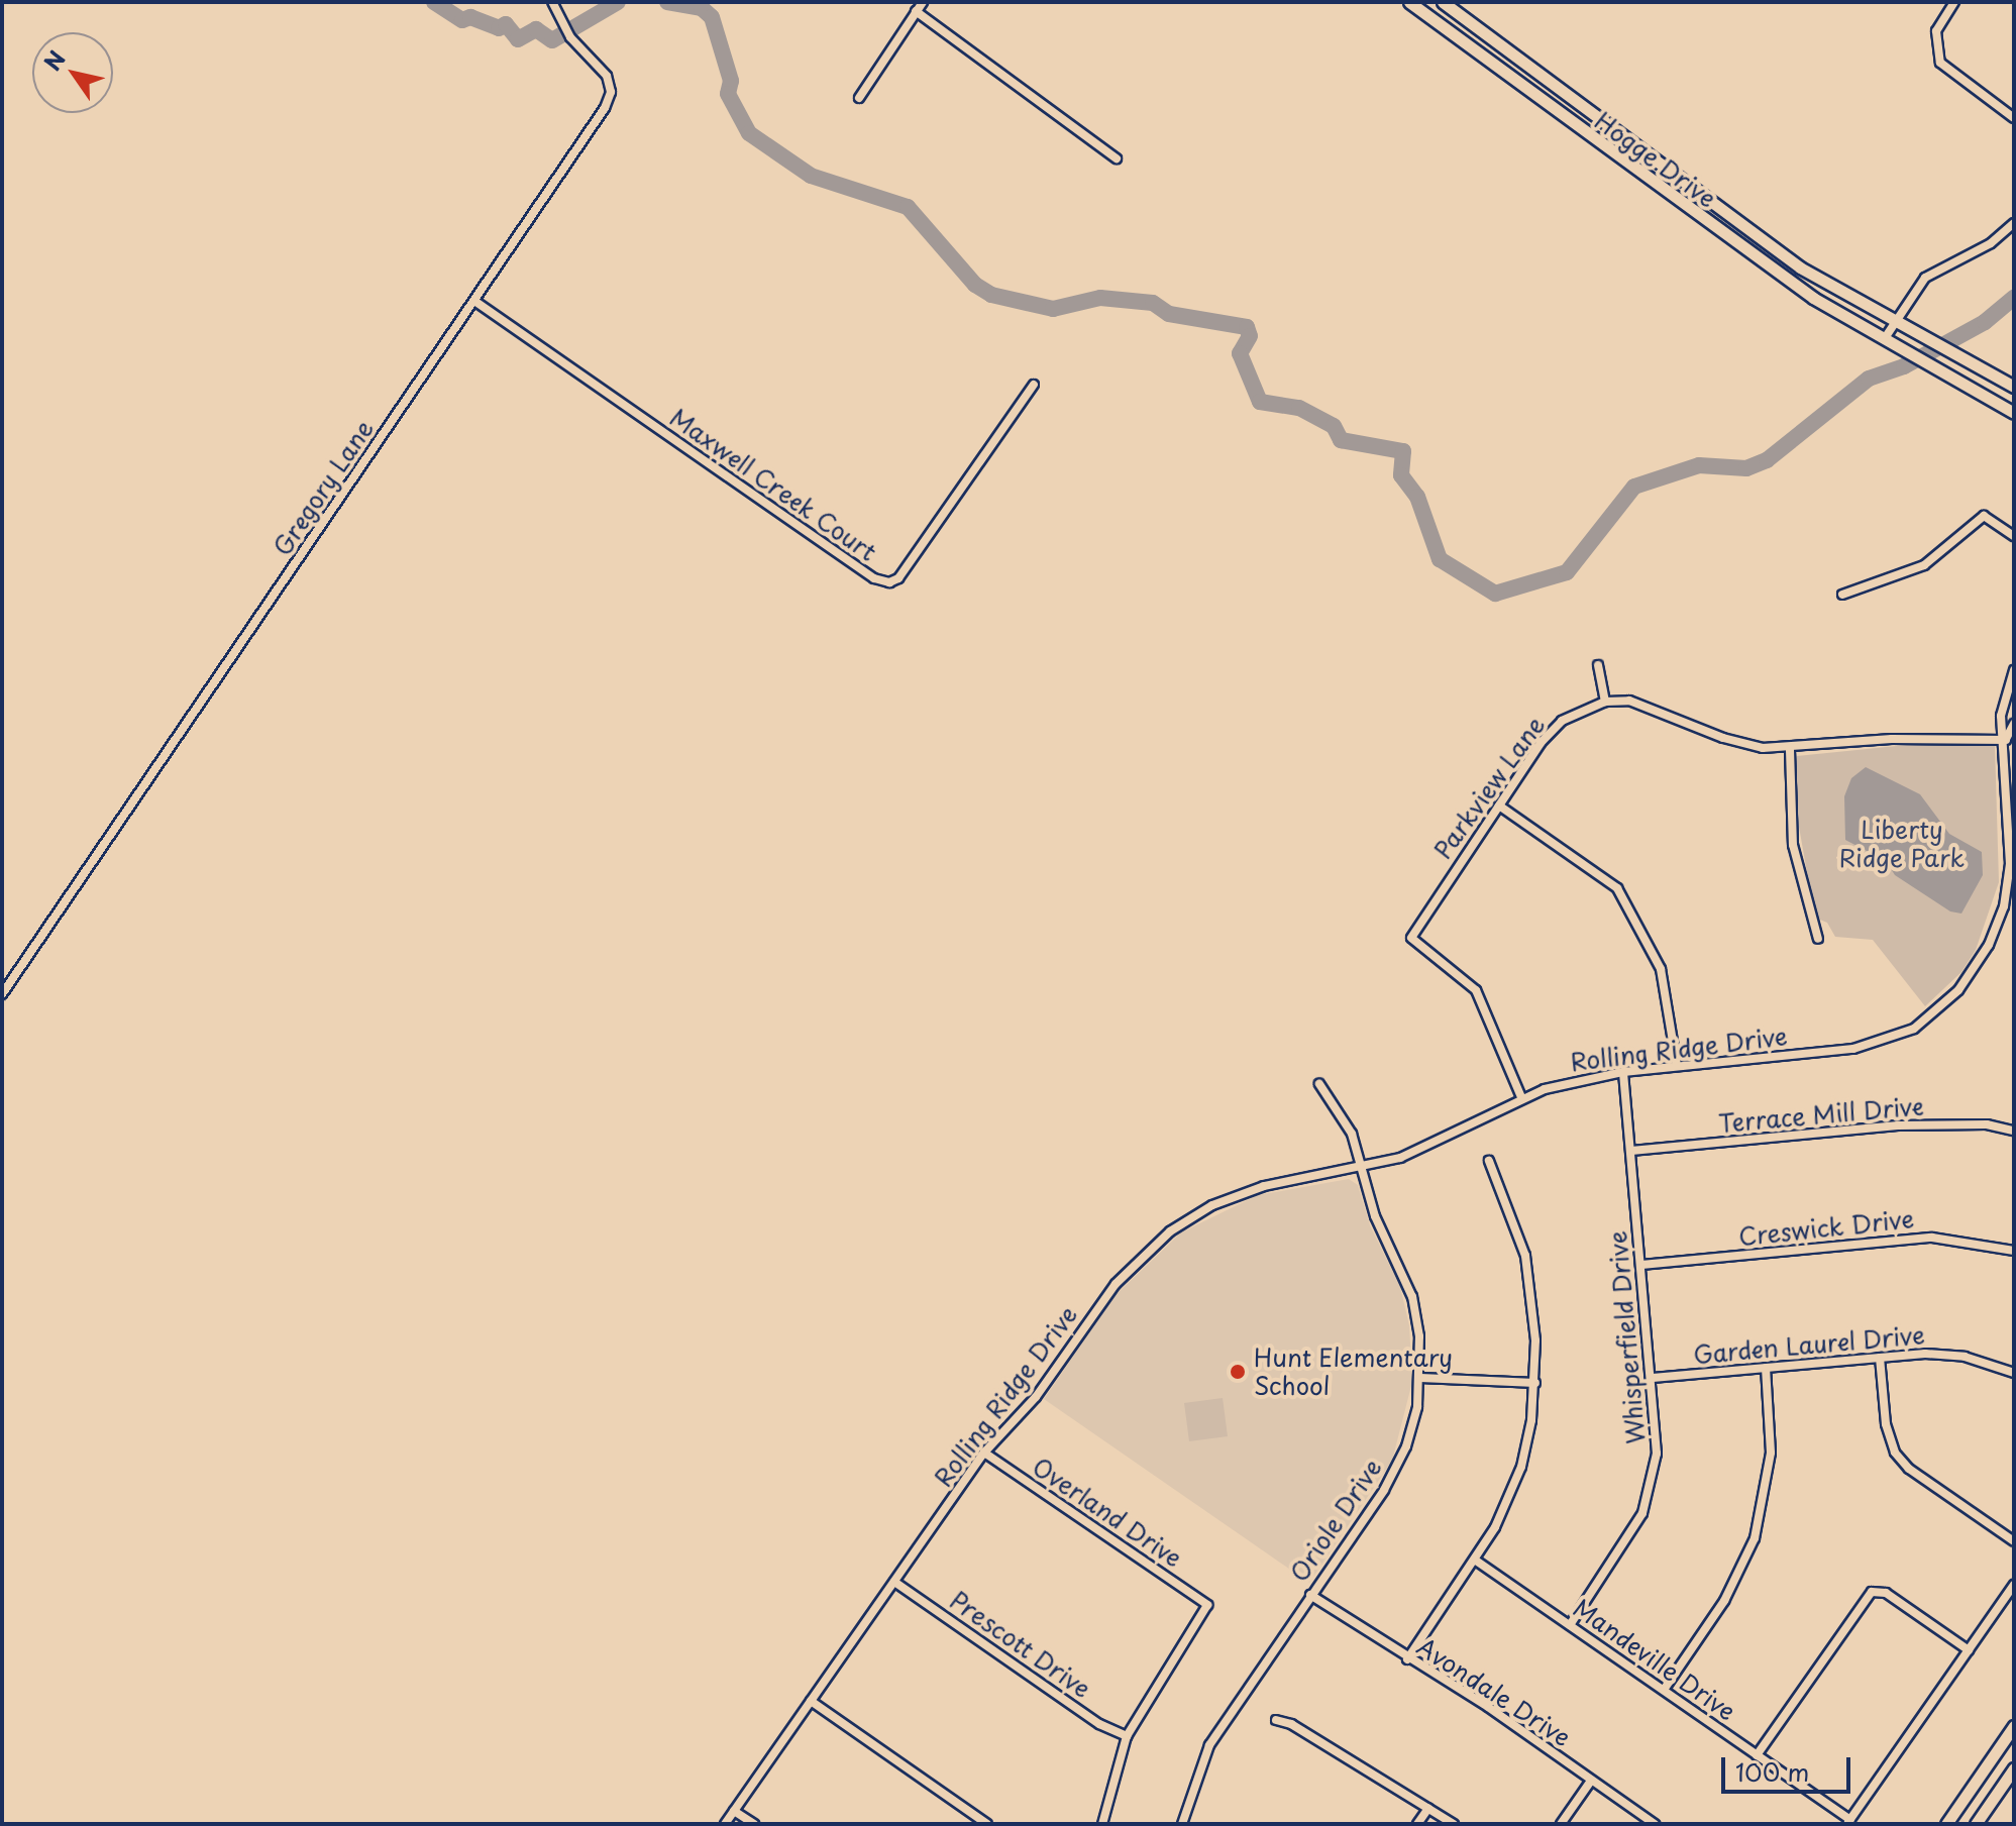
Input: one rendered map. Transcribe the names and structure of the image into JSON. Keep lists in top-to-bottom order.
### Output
{
  "streets": {
    "main road": ["Hogge Drive"],
    "street": [
      "Maxwell Creek Court",
      "Gregory Lane",
      "Parkview Lane",
      "Rolling Ridge Drive",
      "Terrace Mill Drive",
      "Creswick Drive",
      "Whisperfield Drive",
      "Garden Laurel Drive",
      "Overland Drive",
      "Oriole Drive",
      "Prescott Drive",
      "Mandeville Drive",
      "Avondale Drive"
    ]
  },
  "crossings": [
    ["Maxwell Creek Court", "Gregory Lane"],
    ["Parkview Lane", "Rolling Ridge Drive"],
    ["Rolling Ridge Drive", "Whisperfield Drive"],
    ["Rolling Ridge Drive", "Overland Drive"],
    ["Rolling Ridge Drive", "Oriole Drive"],
    ["Rolling Ridge Drive", "Prescott Drive"],
    ["Terrace Mill Drive", "Whisperfield Drive"],
    ["Creswick Drive", "Whisperfield Drive"],
    ["Whisperfield Drive", "Garden Laurel Drive"],
    ["Whisperfield Drive", "Mandeville Drive"],
    ["Overland Drive", "Prescott Drive"],
    ["Oriole Drive", "Avondale Drive"]
  ],
  "parks": ["Liberty Ridge Park"],
  "places": ["Hunt Elementary School"],
  "scale_bar": "100 m",
  "north": "top left"
}
